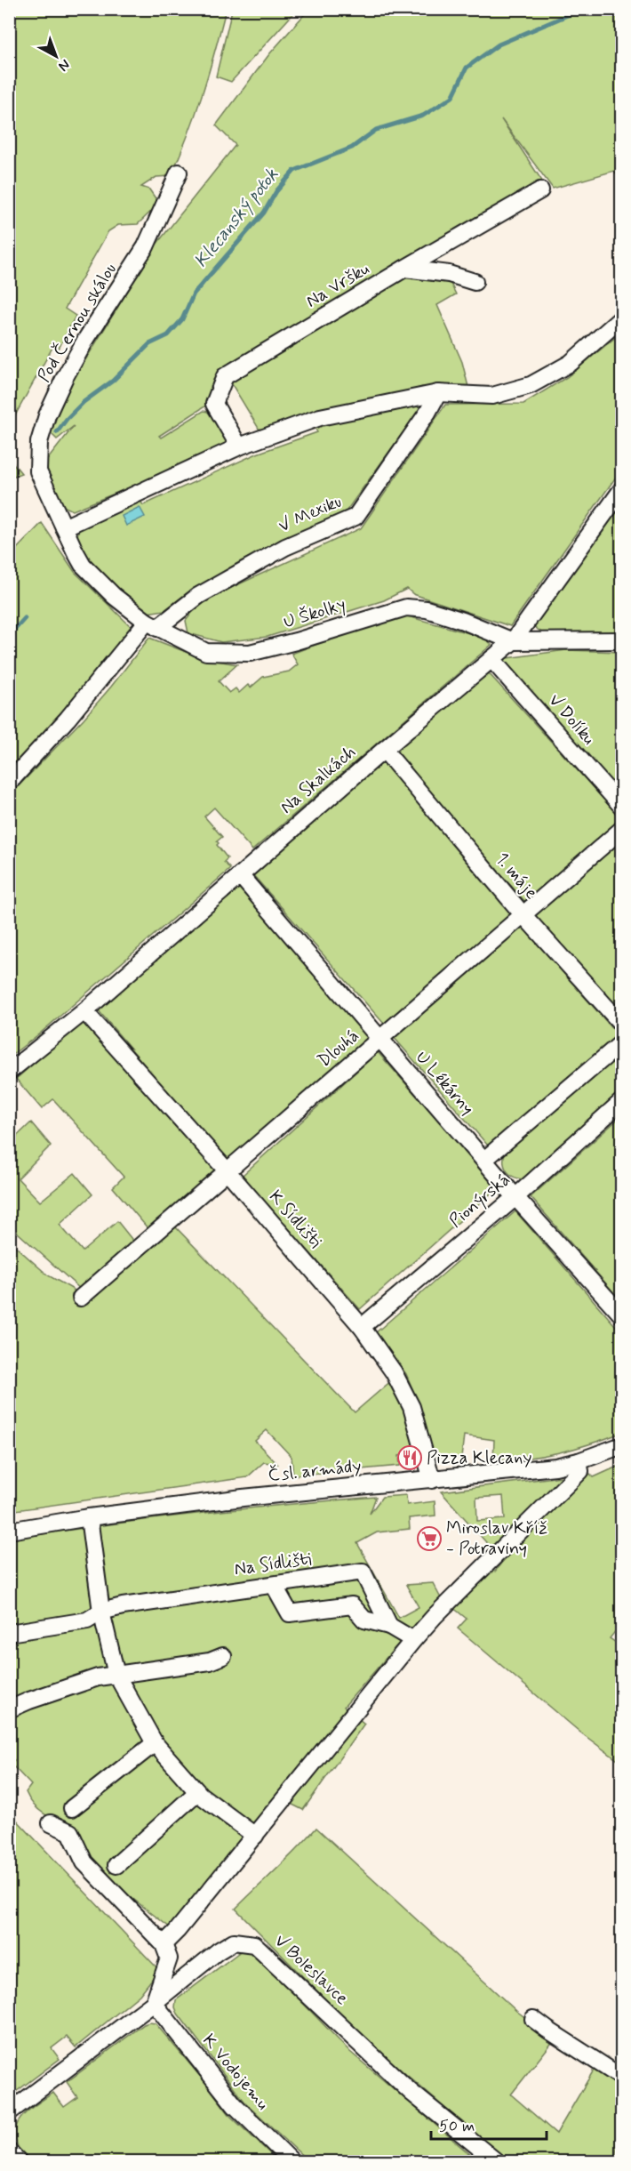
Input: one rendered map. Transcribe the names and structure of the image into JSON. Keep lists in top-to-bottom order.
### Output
{
  "streets": {
    "street": [
      "Na Vršku",
      "Pod Černou skálou",
      "V Mexiku",
      "U Školky",
      "V Dolíku",
      "Na Skalkách",
      "1. máje",
      "Dlouhá",
      "U Lékárny",
      "Pionýrská",
      "K Sídlišti",
      "Čsl. armády",
      "Na Sídlišti",
      "V Boleslavce",
      "K Vodojemu"
    ]
  },
  "crossings": [
    ["Pod Černou skálou", "U Školky"],
    ["V Mexiku", "U Školky"],
    ["U Školky", "Na Skalkách"],
    ["V Dolíku", "Na Skalkách"],
    ["Na Skalkách", "1. máje"],
    ["Na Skalkách", "U Lékárny"],
    ["Na Skalkách", "K Sídlišti"],
    ["1. máje", "Dlouhá"],
    ["Dlouhá", "U Lékárny"],
    ["Dlouhá", "K Sídlišti"],
    ["U Lékárny", "Pionýrská"],
    ["Pionýrská", "K Sídlišti"],
    ["K Sídlišti", "Čsl. armády"],
    ["V Boleslavce", "K Vodojemu"]
  ],
  "water": ["Klecanský potok"],
  "places": {
    "restaurant": ["Pizza Klecany"],
    "supermarket": ["Miroslav Kříž - Potraviny"]
  },
  "scale_bar": "50 m",
  "north": "bottom right"
}
